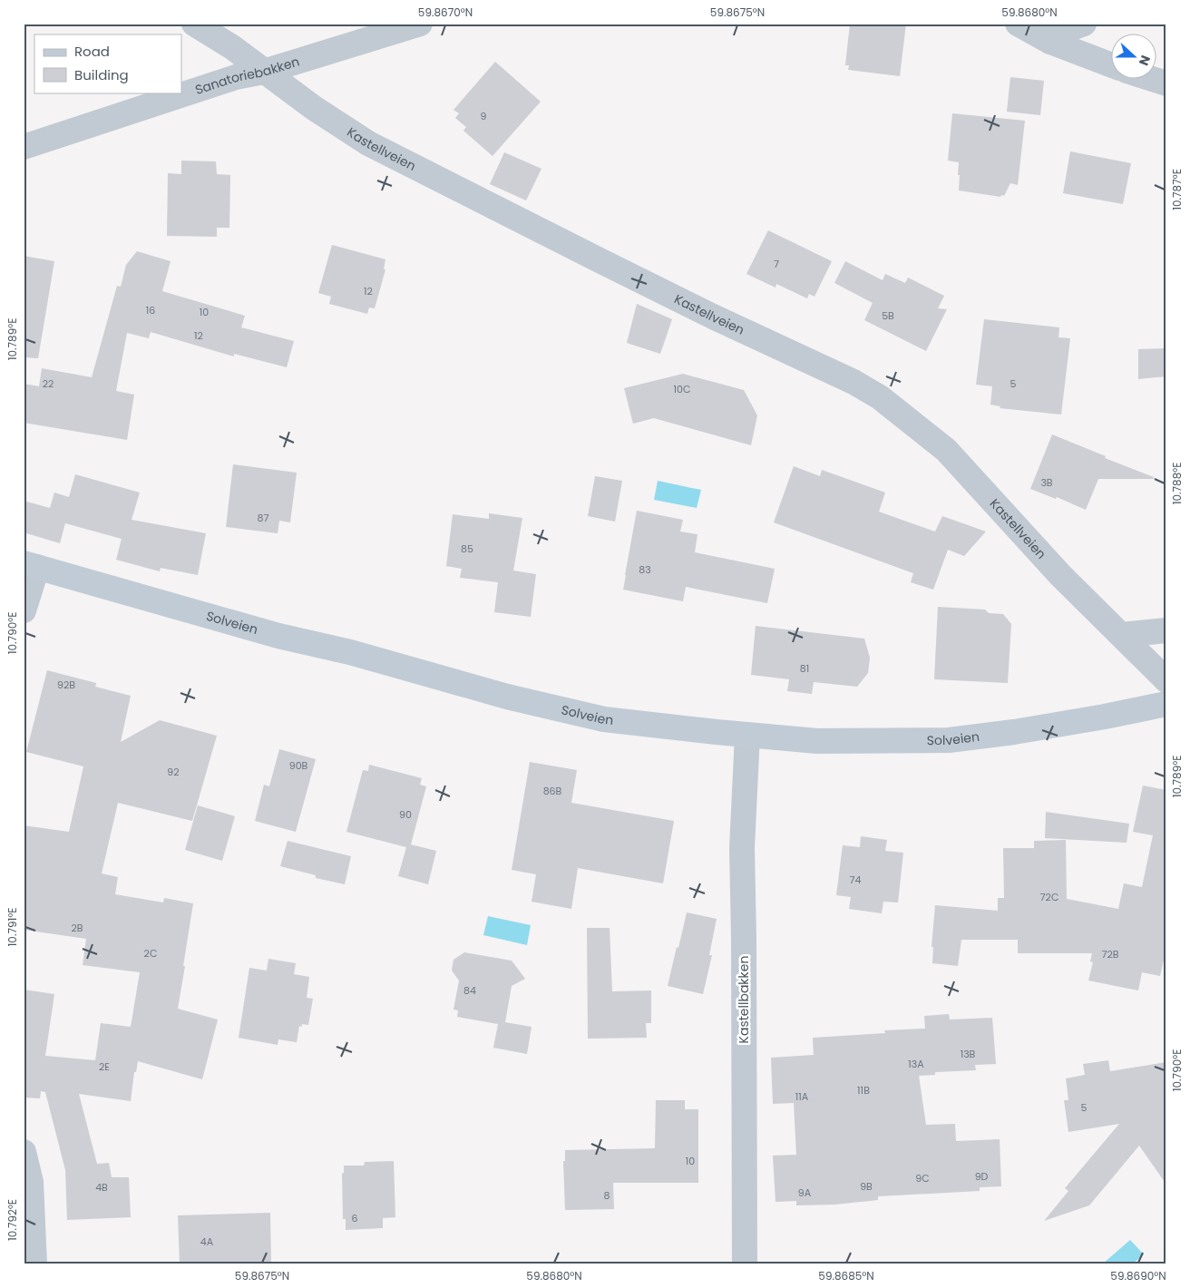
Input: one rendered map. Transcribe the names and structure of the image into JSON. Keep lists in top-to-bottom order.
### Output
{
  "streets": {
    "street": [
      "Sanatoriebakken",
      "Kastellveien",
      "Solveien",
      "Kastellbakken"
    ]
  },
  "crossings": [
    ["Sanatoriebakken", "Kastellveien"],
    ["Solveien", "Kastellbakken"]
  ],
  "house_numbers": [
    "9",
    "7",
    "12",
    "16",
    "10",
    "5B",
    "12",
    "22",
    "5",
    "10C",
    "3B",
    "87",
    "85",
    "83",
    "81",
    "92B",
    "90B",
    "92",
    "86B",
    "90",
    "74",
    "72C",
    "2B",
    "2C",
    "72B",
    "84",
    "13B",
    "13A",
    "2E",
    "11B",
    "11A",
    "5",
    "10",
    "9D",
    "9C",
    "9B",
    "4B",
    "9A",
    "8",
    "6",
    "4A"
  ],
  "legend": ["Road", "Building"],
  "north": "right",
  "coordinates": [
    "59.8670°N",
    "59.8675°N",
    "59.8680°N",
    "10.787°E",
    "10.789°E",
    "10.788°E",
    "10.790°E",
    "10.791°E",
    "10.792°E",
    "59.8685°N",
    "59.8690°N"
  ]
}
